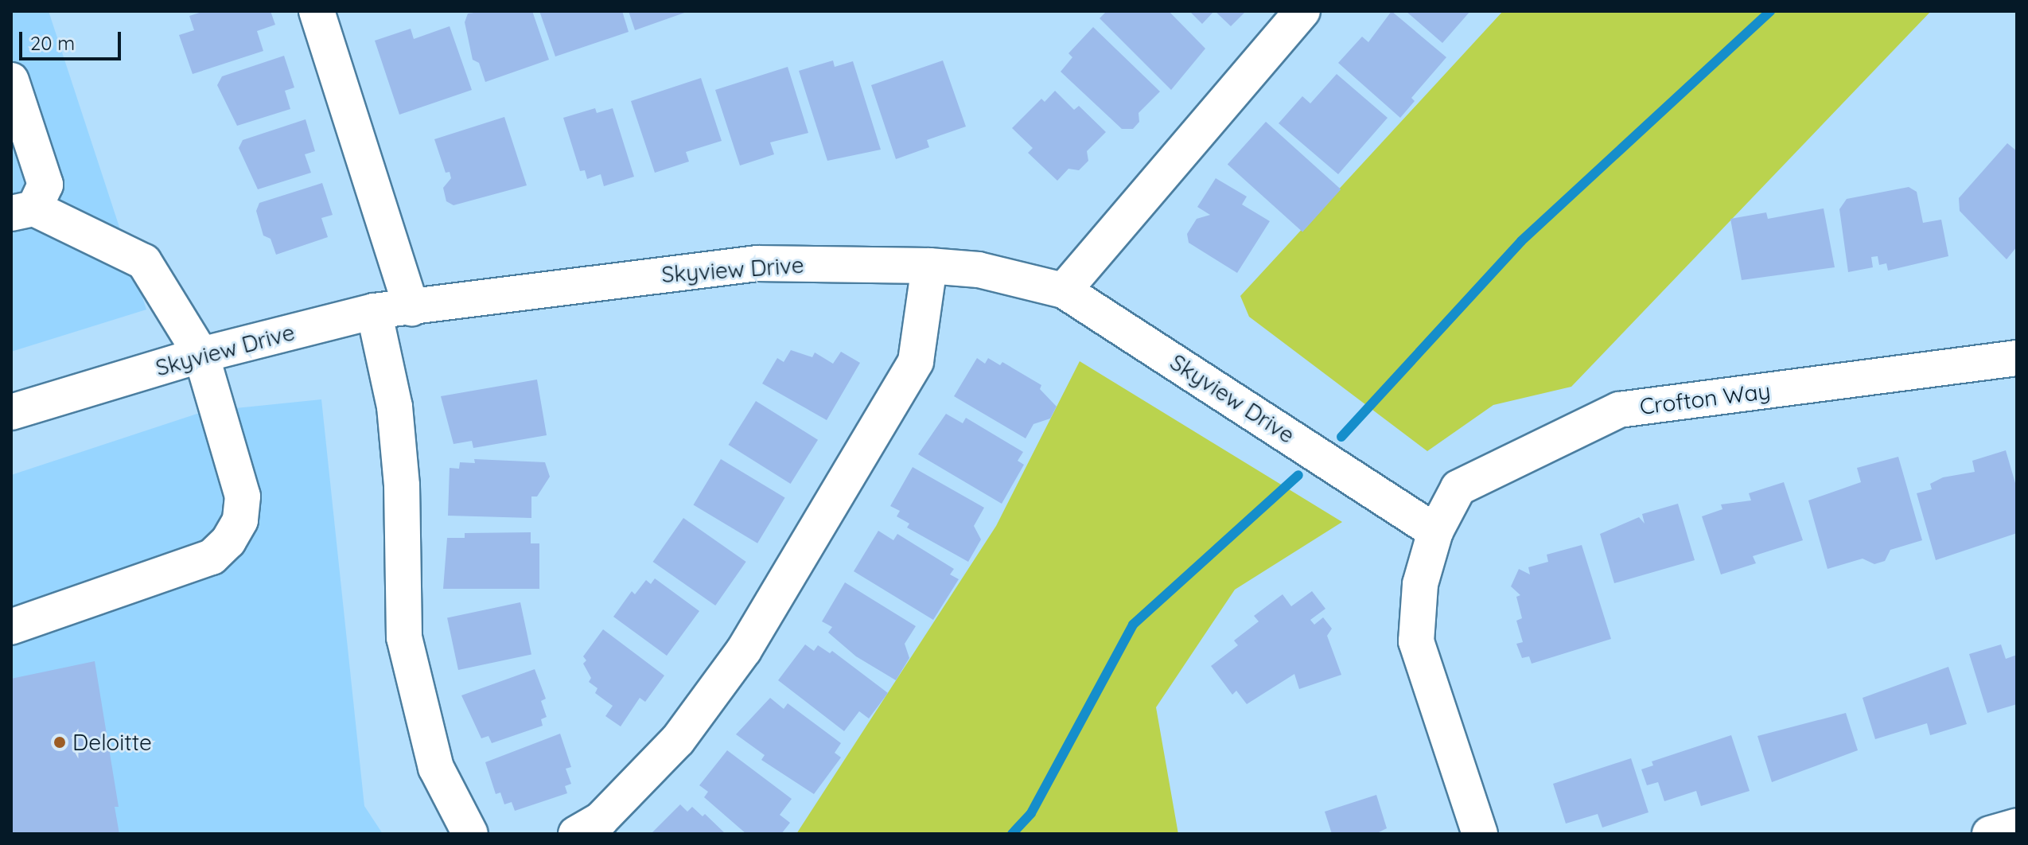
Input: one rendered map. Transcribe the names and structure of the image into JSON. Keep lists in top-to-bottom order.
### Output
{
  "streets": {
    "street": ["Skyview Drive", "Crofton Way"]
  },
  "crossings": [
    ["Skyview Drive", "Crofton Way"]
  ],
  "places": ["Deloitte"],
  "scale_bar": "20 m"
}
